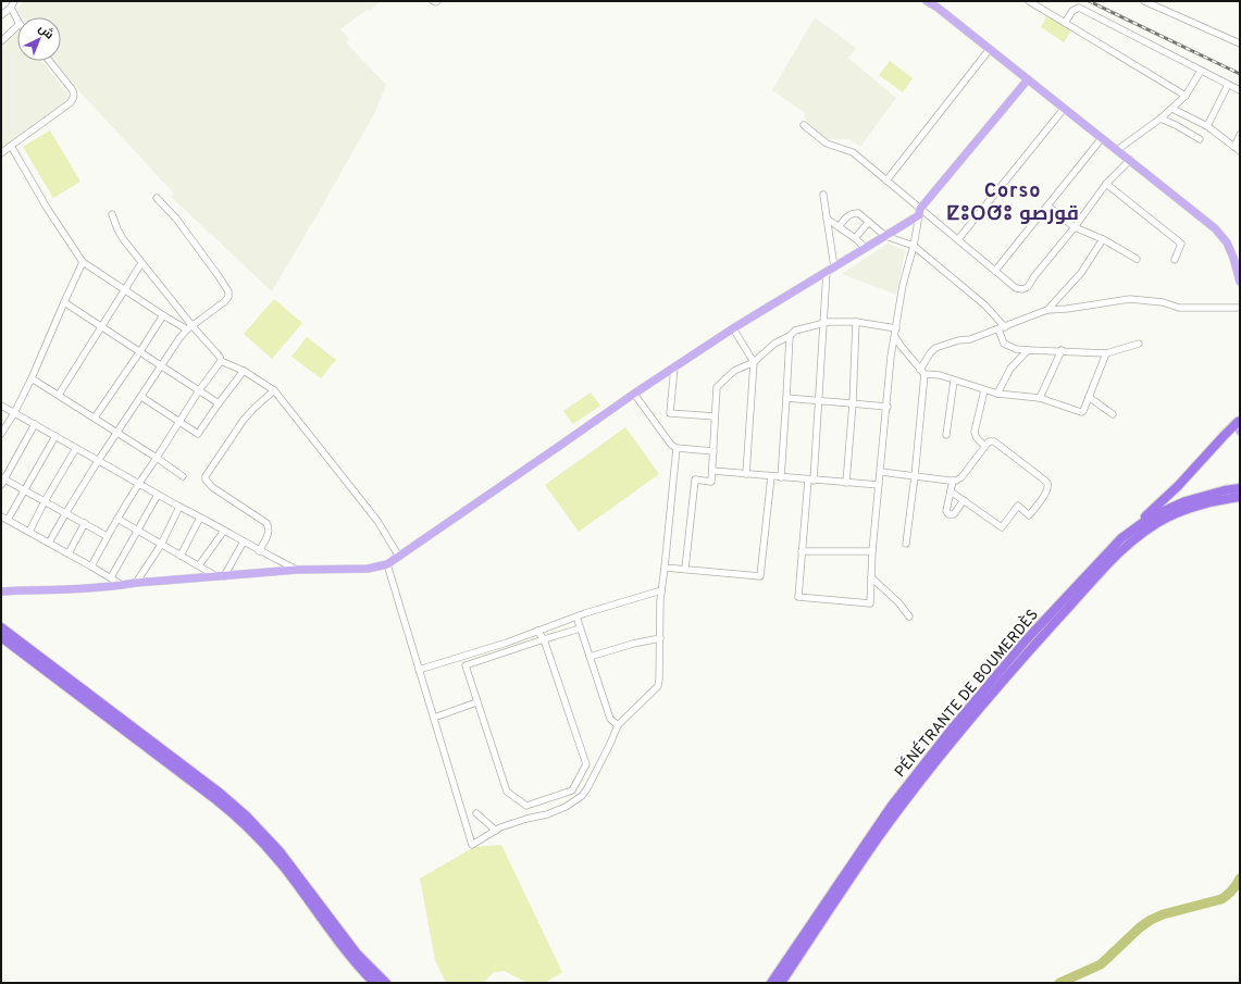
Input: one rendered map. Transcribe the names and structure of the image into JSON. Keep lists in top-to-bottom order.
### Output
{
  "streets": {
    "highway": ["PÉNÉTRANTE DE BOUMERDÈS"]
  },
  "districts": ["Corso ⵇⵓⵔⵚⵓ قورصو"],
  "north": "top right"
}
